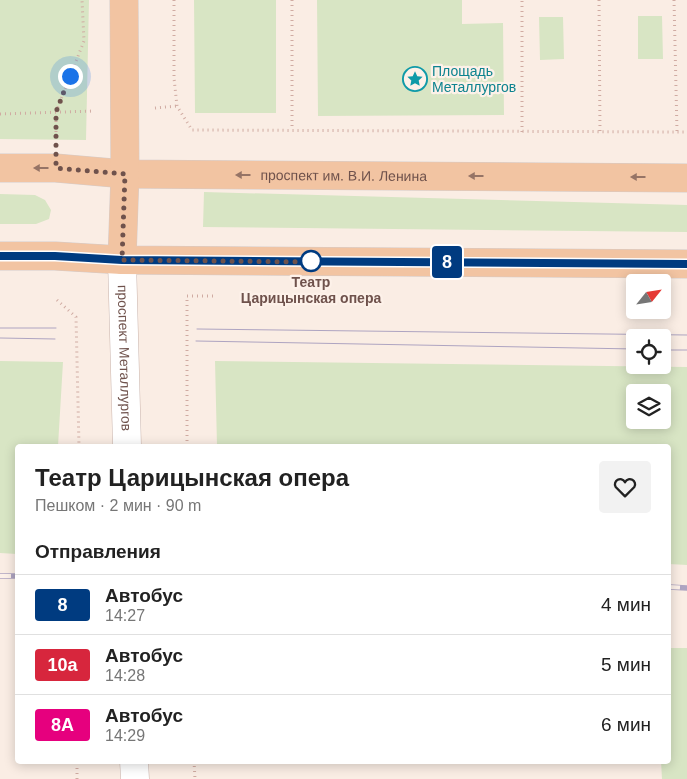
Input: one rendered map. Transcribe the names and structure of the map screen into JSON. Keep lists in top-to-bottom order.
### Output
{
  "streets": {
    "main road": ["проспект им. В.И. Ленина", "проспект Металлургов"]
  },
  "crossings": [
    ["проспект им. В.И. Ленина", "проспект Металлургов"]
  ],
  "places": {
    "place": ["Площадь Металлургов"],
    "other": ["Театр Царицынская опера"]
  },
  "lines": ["bus line 8"],
  "north": "top right",
  "page": {
    "on_map": "8",
    "heading": [
      ["Театр Царицынская опера", "Пешком · 2 мин · 90 m"],
      "Отправления"
    ],
    "list": [
      {
        "mark": "8",
        "name": "Автобус",
        "note": "14:27",
        "value": "4 мин"
      },
      {
        "mark": "10а",
        "name": "Автобус",
        "note": "14:28",
        "value": "5 мин"
      },
      {
        "mark": "8А",
        "name": "Автобус",
        "note": "14:29",
        "value": "6 мин"
      }
    ]
  }
}
